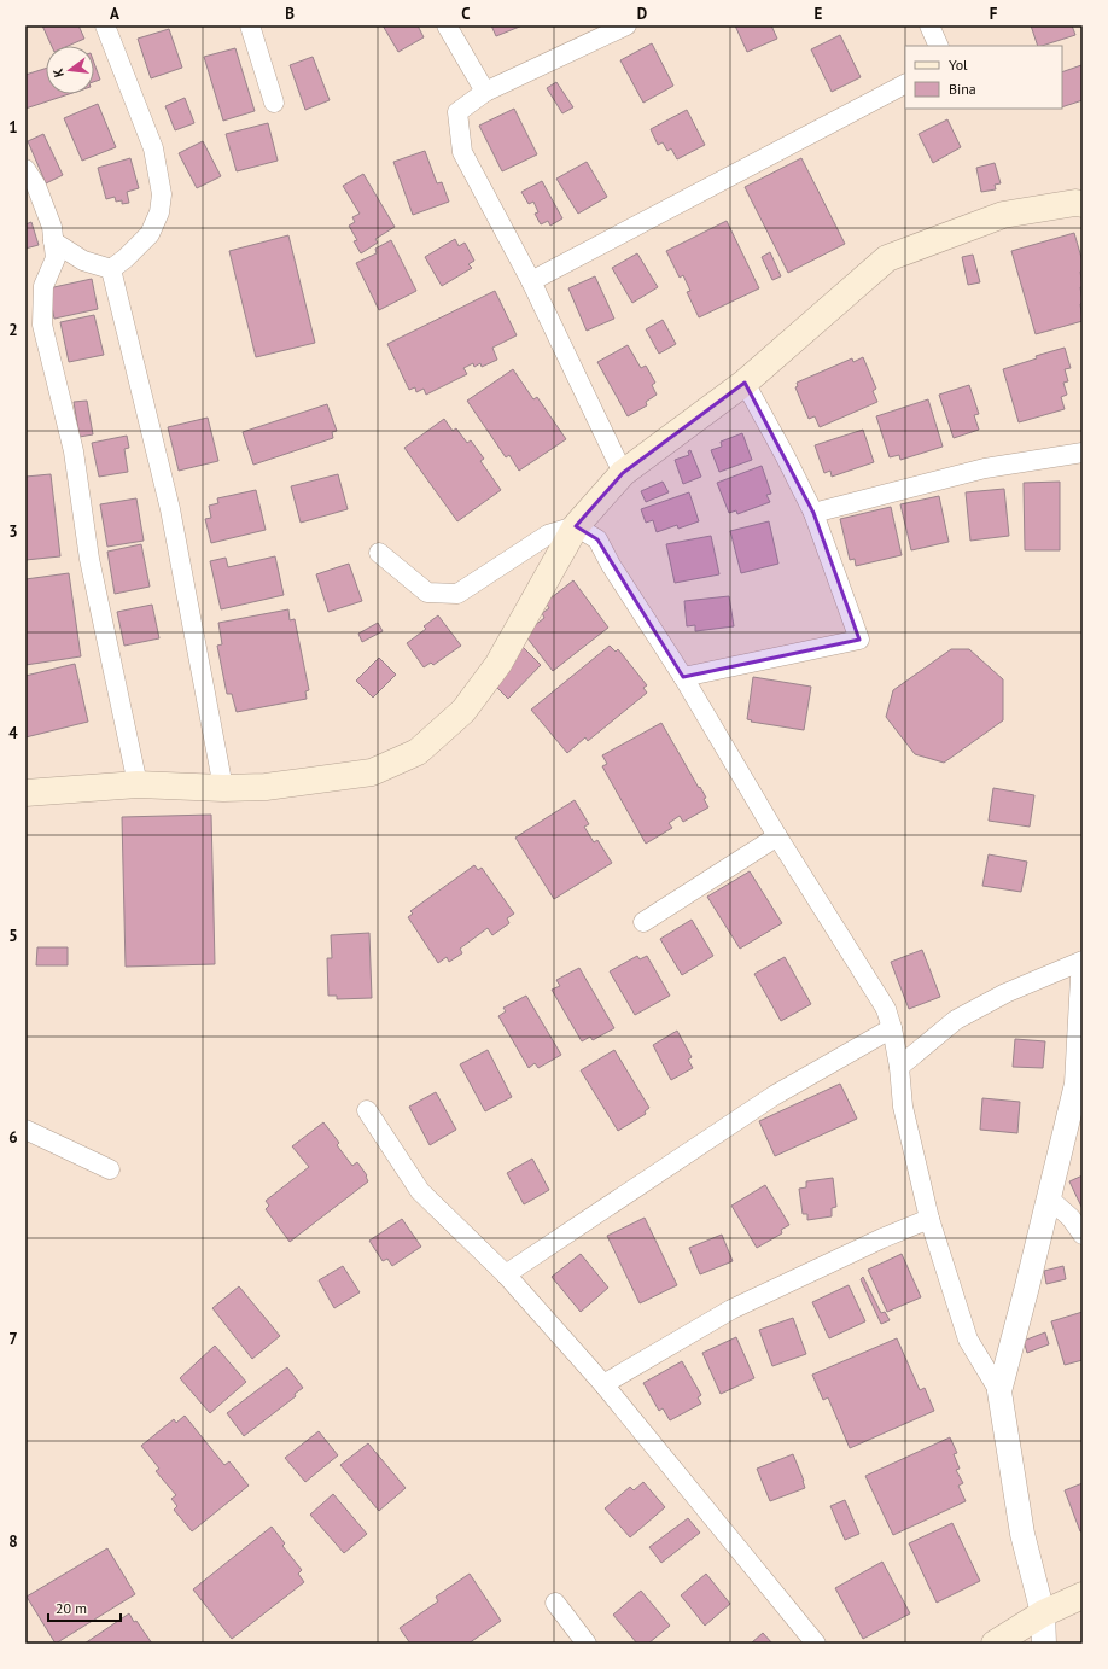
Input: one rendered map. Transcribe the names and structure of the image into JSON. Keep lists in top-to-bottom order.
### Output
{
  "legend": ["Yol", "Bina"],
  "scale_bar": "20 m",
  "north": "left",
  "grid": {
    "columns": [
      "A",
      "B",
      "C",
      "D",
      "E",
      "F"
    ],
    "rows": [
      "1",
      "2",
      "3",
      "4",
      "5",
      "6",
      "7",
      "8"
    ]
  }
}
